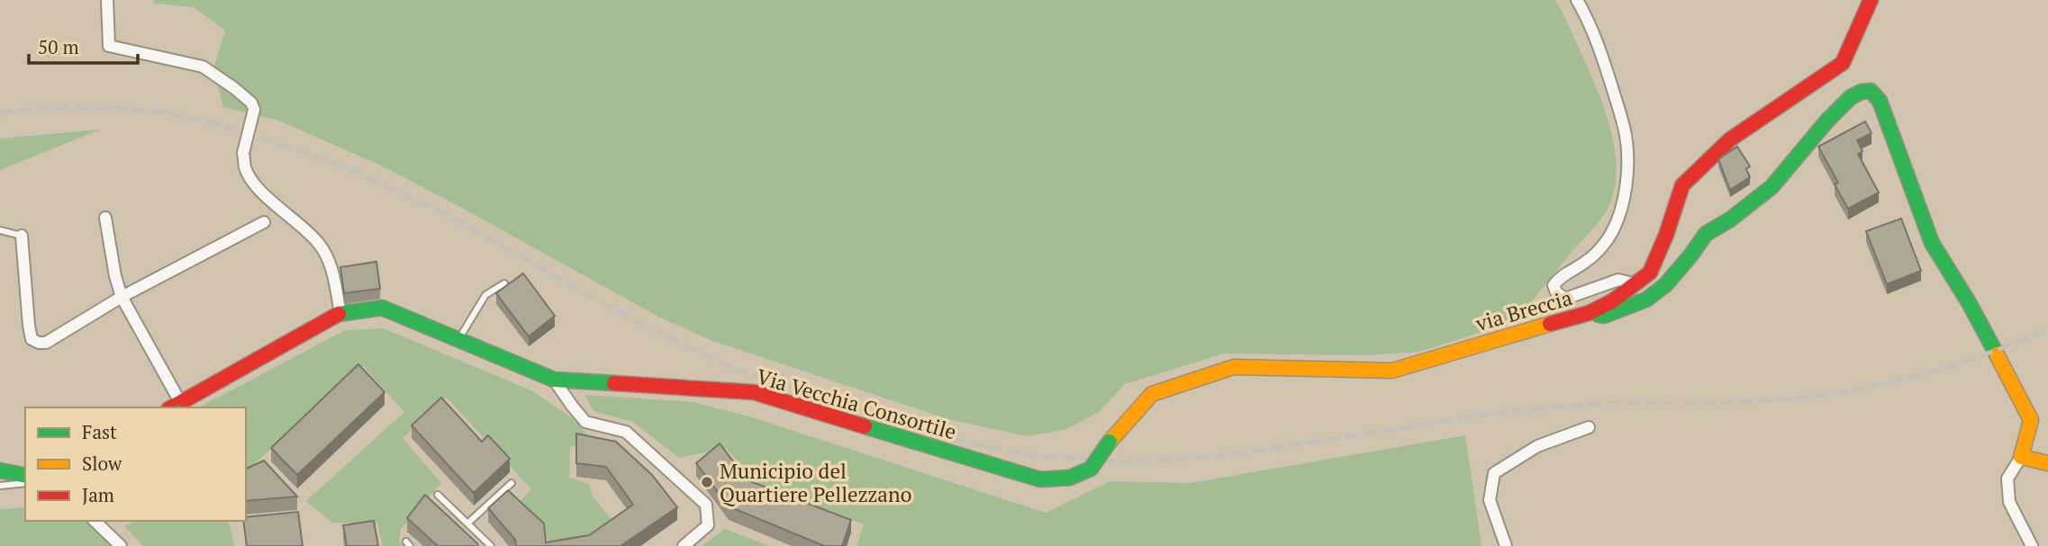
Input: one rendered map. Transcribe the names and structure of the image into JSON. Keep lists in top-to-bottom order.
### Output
{
  "streets": {
    "street": ["via Breccia", "Via Vecchia Consortile"]
  },
  "crossings": [
    ["via Breccia", "Via Vecchia Consortile"]
  ],
  "places": ["Municipio del Quartiere Pellezzano"],
  "legend": ["Fast", "Slow", "Jam"],
  "scale_bar": "50 m"
}
